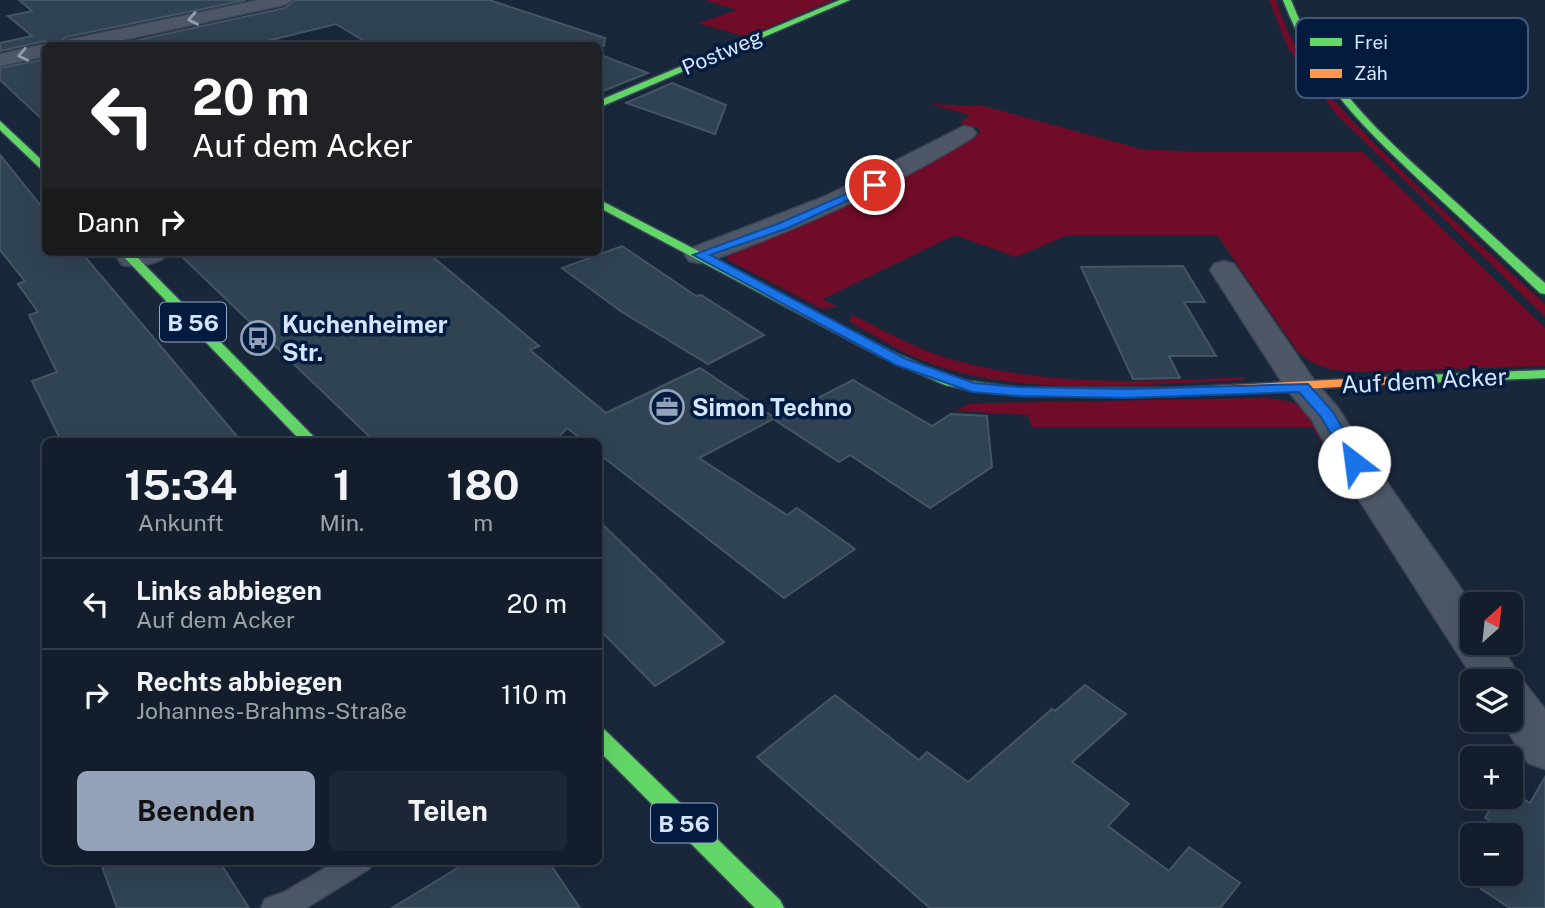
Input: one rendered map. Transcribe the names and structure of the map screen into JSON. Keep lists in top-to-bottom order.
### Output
{
  "streets": {
    "street": ["Postweg", "B 56", "Auf dem Acker"]
  },
  "places": {
    "bus stop": ["Kuchenheimer Str."],
    "office": ["Simon Techno"]
  },
  "legend": ["Frei", "Zäh"],
  "north": "top right",
  "page": {
    "turn": ["20 m", "Auf dem Acker"],
    "then": "Dann",
    "eta": [
      "15:34",
      "Ankunft",
      "1",
      "Min.",
      "180",
      "m"
    ],
    "list": [
      {
        "name": "Links abbiegen",
        "note": "Auf dem Acker",
        "value": "20 m"
      },
      {
        "name": "Rechts abbiegen",
        "note": "Johannes-Brahms-Straße",
        "value": "110 m"
      }
    ],
    "map_buttons": ["+", "−"],
    "buttons": ["Beenden", "Teilen"]
  }
}
